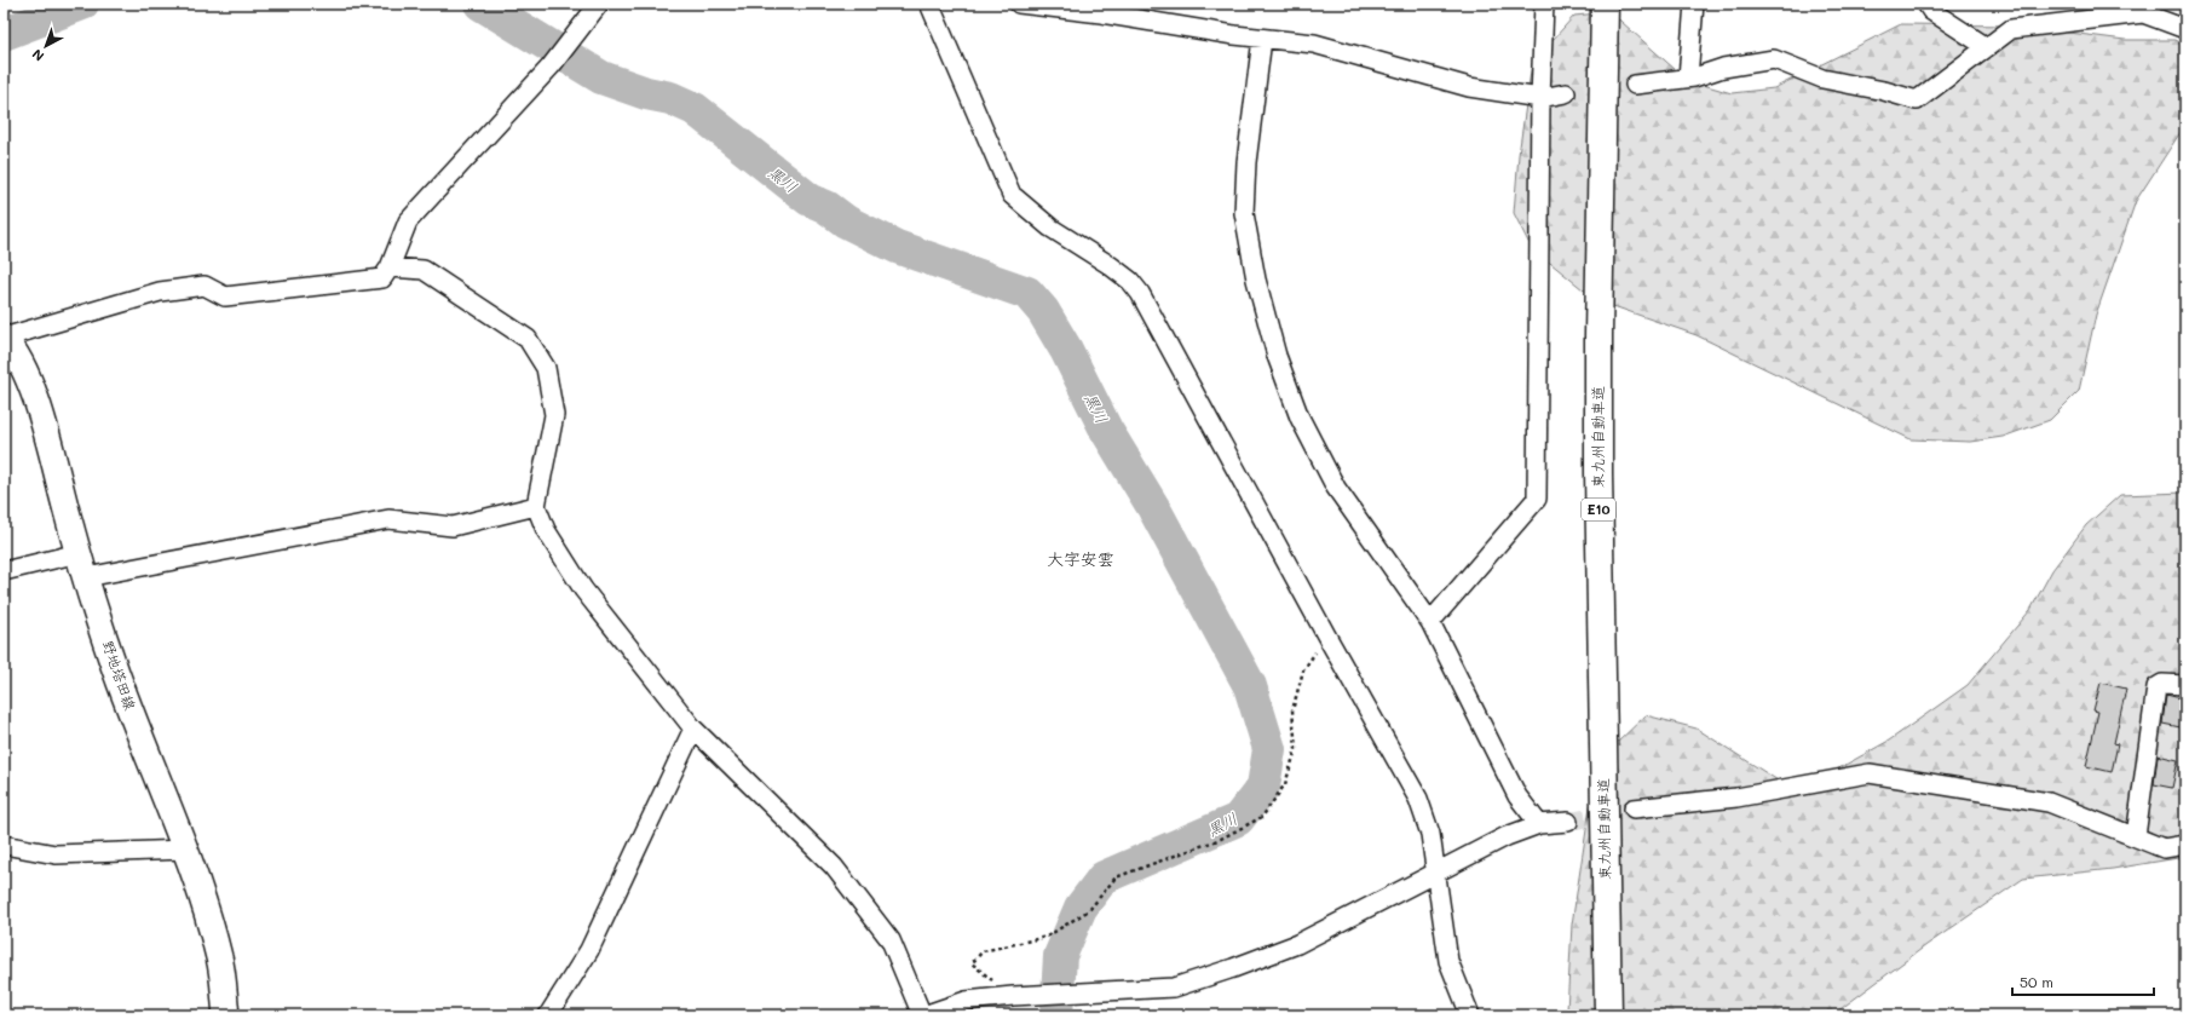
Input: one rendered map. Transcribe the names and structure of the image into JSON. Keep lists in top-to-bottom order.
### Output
{
  "streets": {
    "highway": ["東九州自動車道", "E10"],
    "main road": ["野地塔田線"]
  },
  "districts": ["大字安雲"],
  "water": ["黒川"],
  "scale_bar": "50 m",
  "north": "bottom left"
}
